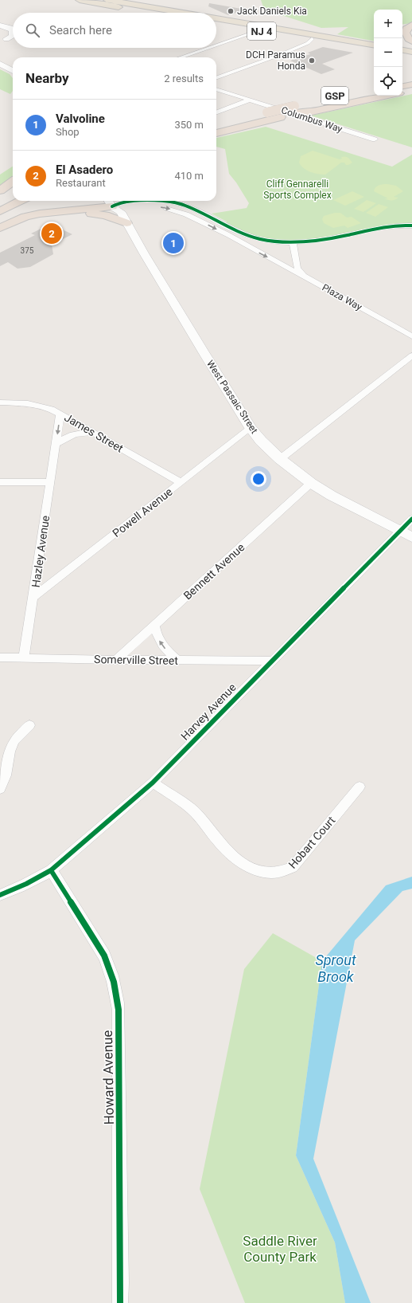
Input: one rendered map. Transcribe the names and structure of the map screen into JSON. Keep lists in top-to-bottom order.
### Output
{
  "streets": {
    "highway": ["NJ 4", "GSP"],
    "main road": ["West Passaic Street"],
    "street": [
      "Columbus Way",
      "Plaza Way",
      "James Street",
      "Powell Avenue",
      "Hazley Avenue",
      "Bennett Avenue",
      "Somerville Street",
      "Harvey Avenue",
      "Hobart Court",
      "Howard Avenue"
    ]
  },
  "crossings": [
    ["West Passaic Street", "Powell Avenue"],
    ["West Passaic Street", "Bennett Avenue"],
    ["West Passaic Street", "Harvey Avenue"],
    ["James Street", "Powell Avenue"],
    ["James Street", "Hazley Avenue"],
    ["Powell Avenue", "Hazley Avenue"],
    ["Hazley Avenue", "Somerville Street"],
    ["Bennett Avenue", "Somerville Street"],
    ["Somerville Street", "Harvey Avenue"],
    ["Harvey Avenue", "Hobart Court"],
    ["Harvey Avenue", "Howard Avenue"]
  ],
  "water": ["Sprout Brook"],
  "parks": ["Cliff Gennarelli Sports Complex", "Saddle River County Park"],
  "places": ["Jack Daniels Kia", "DCH Paramus Honda"],
  "house_numbers": ["375"],
  "page": {
    "map_buttons": ["+", "−"],
    "search": "Search here",
    "heading": ["Nearby", "2 results"],
    "list": [
      {
        "mark": "1",
        "name": "Valvoline",
        "note": "Shop",
        "value": "350 m"
      },
      {
        "mark": "2",
        "name": "El Asadero",
        "note": "Restaurant",
        "value": "410 m"
      }
    ],
    "pins": ["2", "1"]
  }
}
